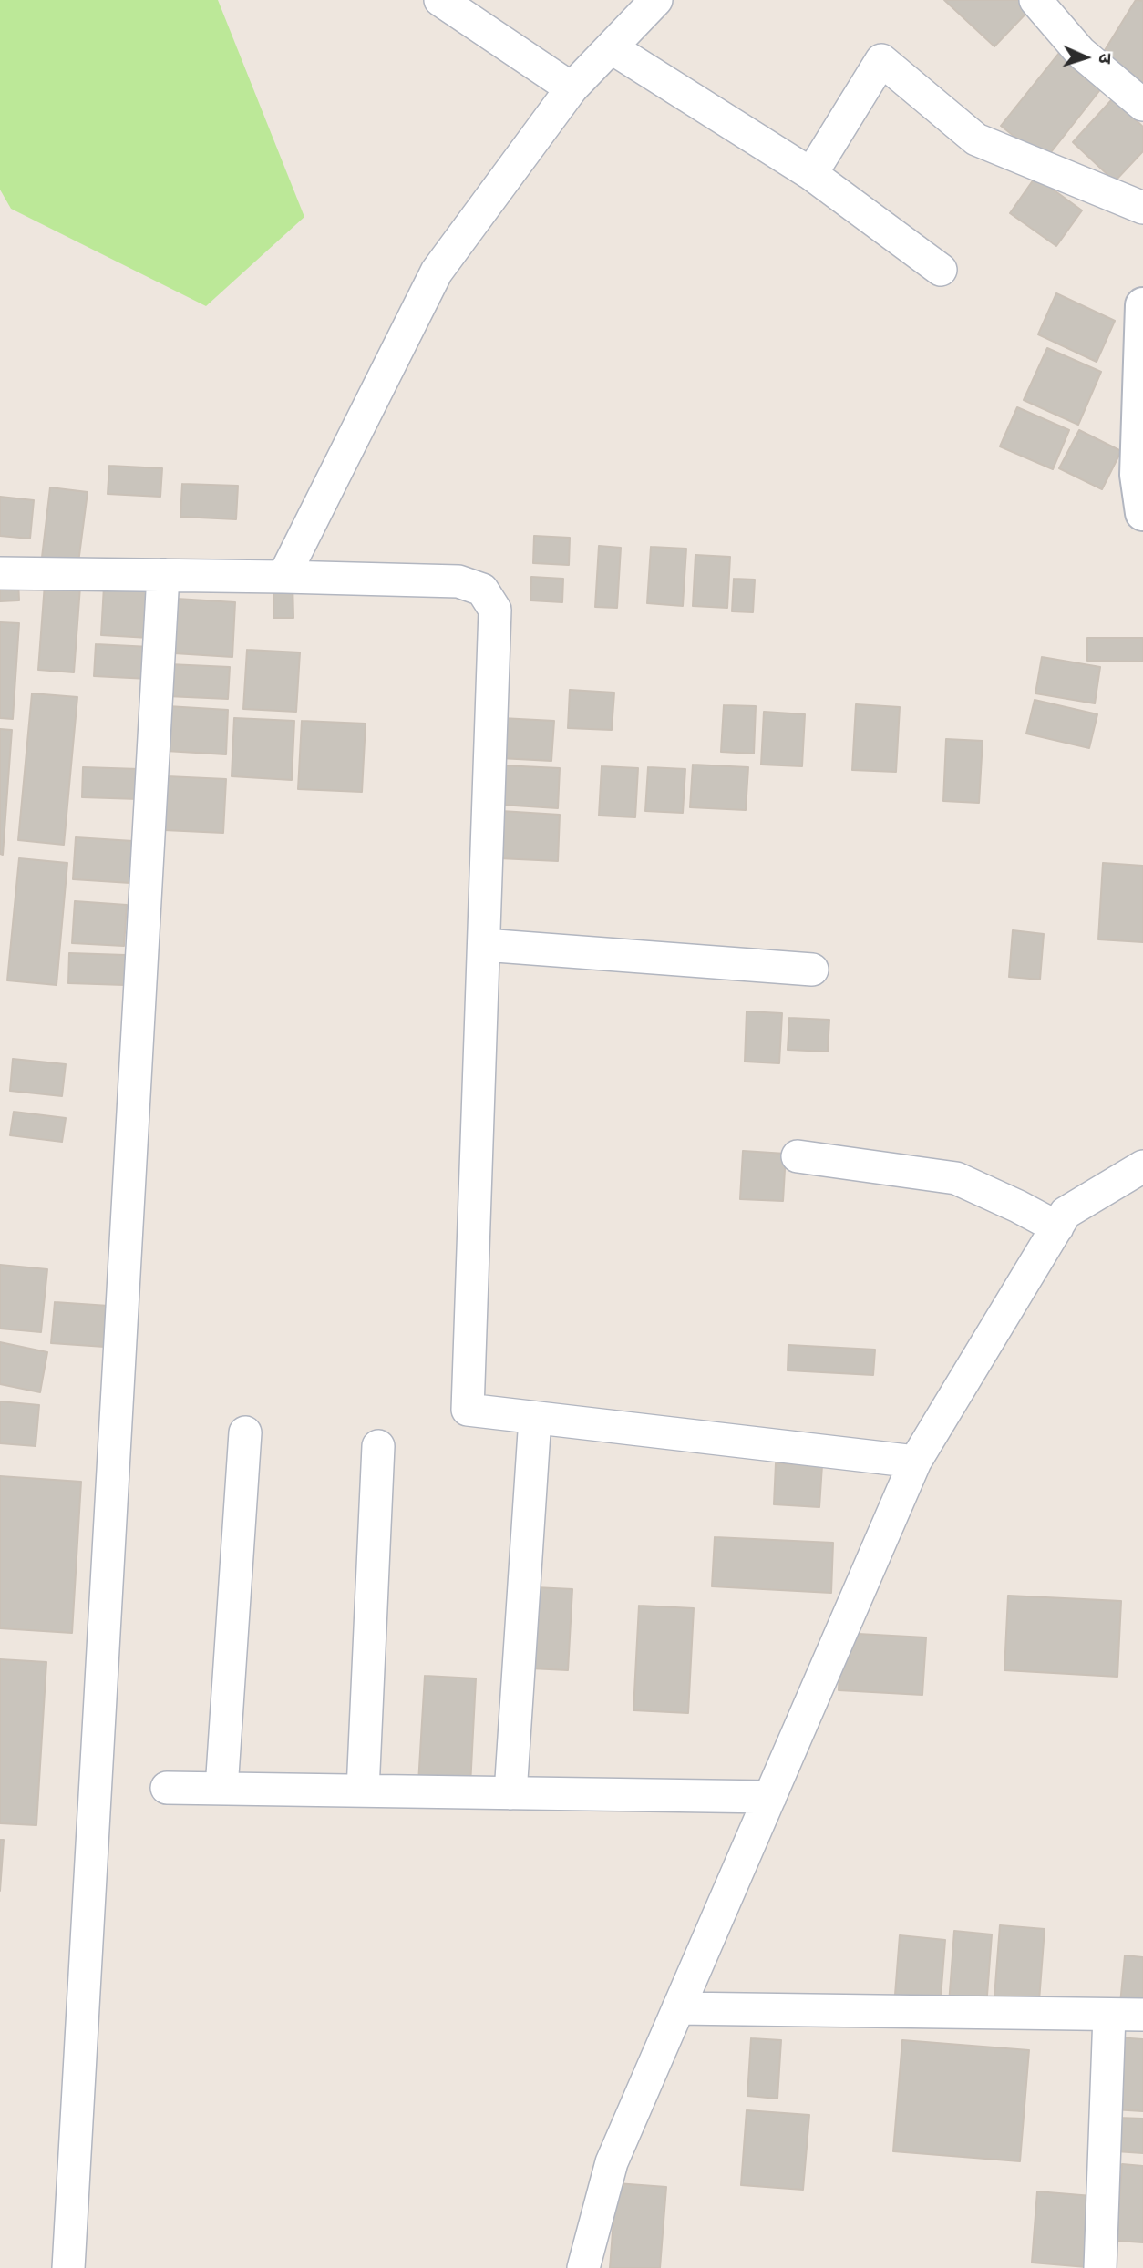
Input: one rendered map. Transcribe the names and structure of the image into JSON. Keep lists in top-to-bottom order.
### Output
{
  "north": "right"
}
